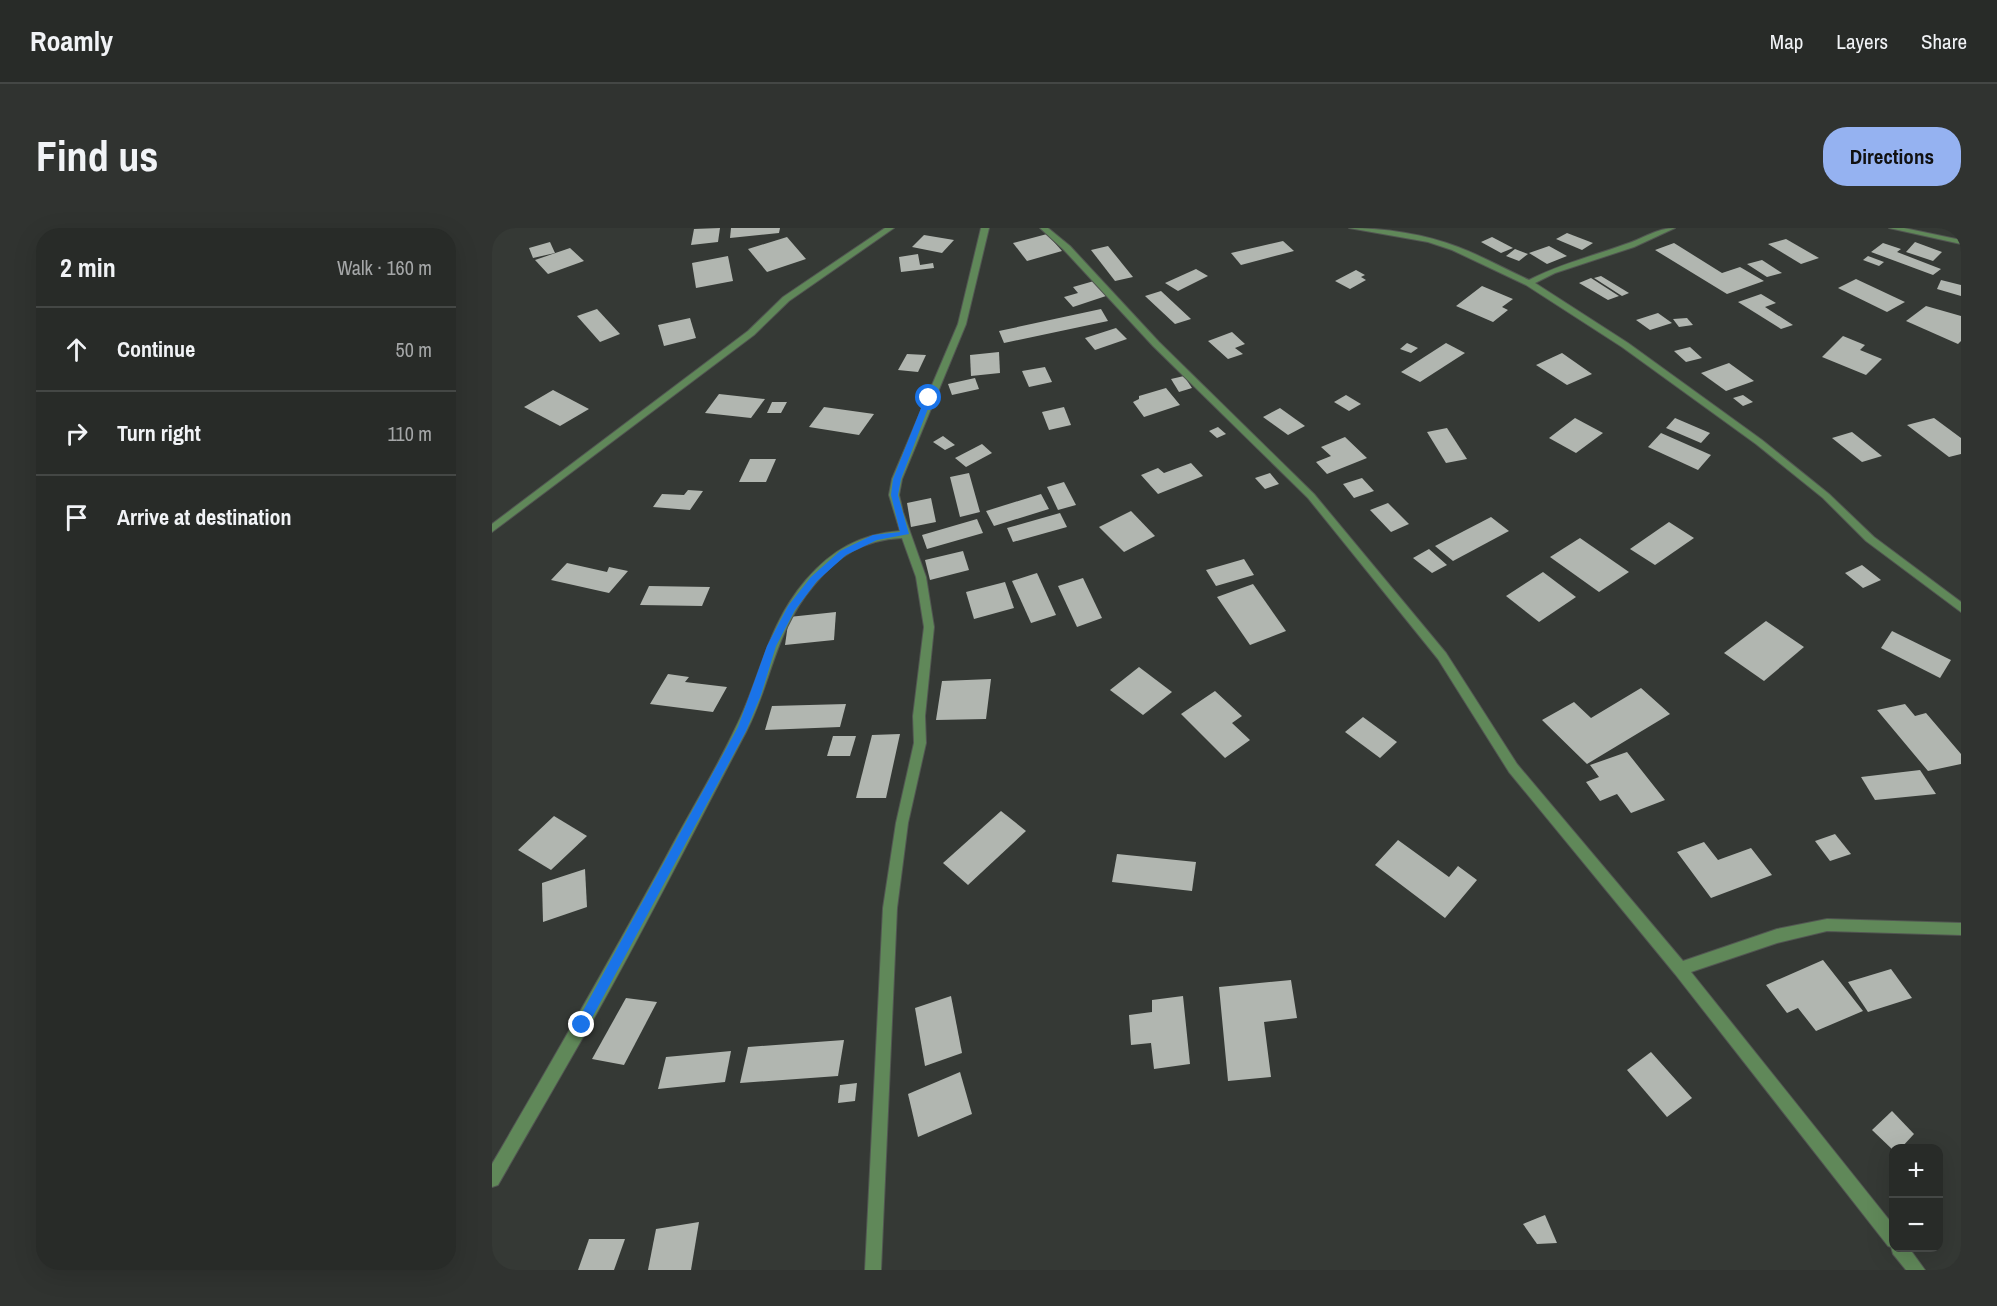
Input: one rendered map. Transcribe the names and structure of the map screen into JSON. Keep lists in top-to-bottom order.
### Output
{
  "page": {
    "header": "Roamly",
    "nav": ["Map", "Layers", "Share"],
    "buttons": "Directions",
    "title": "Find us",
    "heading": ["2 min", "Walk · 160 m"],
    "list": [
      ["Continue", "50 m"],
      ["Turn right", "110 m"],
      "Arrive at destination"
    ],
    "map_buttons": ["+", "−"]
  }
}
